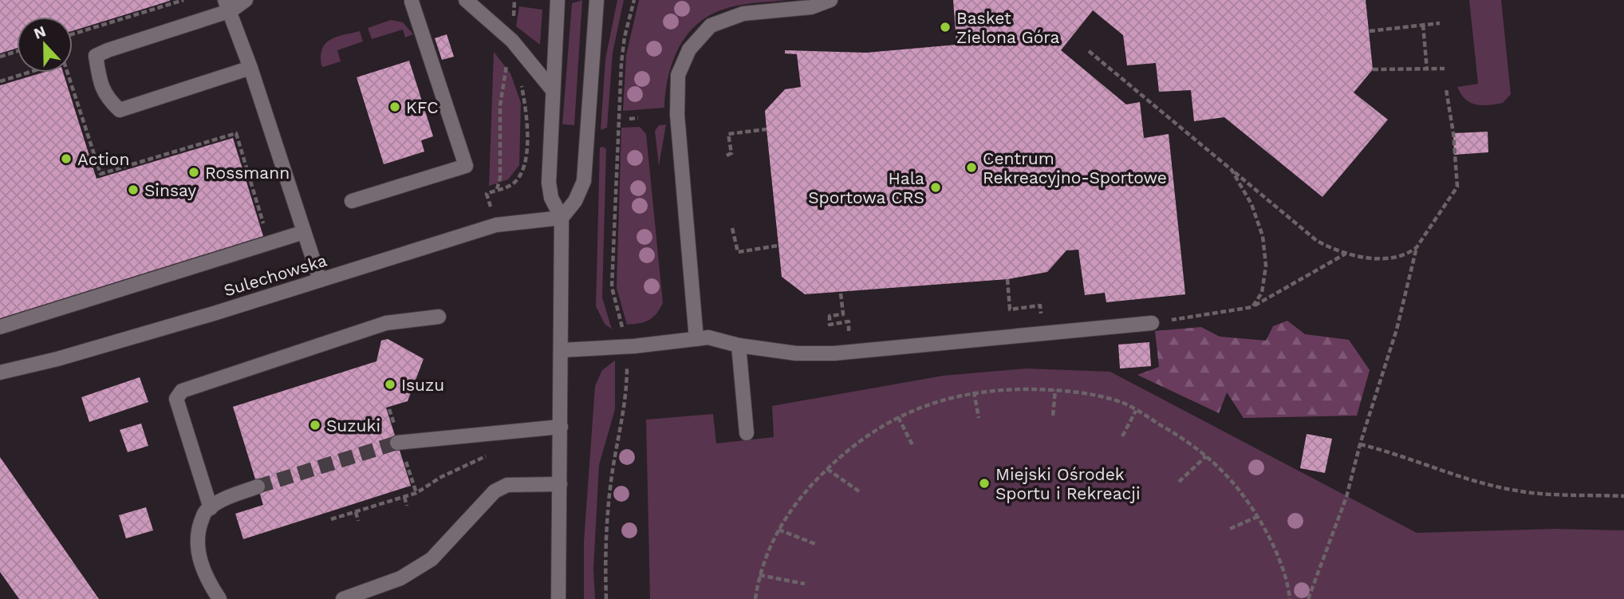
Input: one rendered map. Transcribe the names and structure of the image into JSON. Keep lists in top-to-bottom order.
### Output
{
  "streets": {
    "street": ["Sulechowska"]
  },
  "places": [
    "Basket Zielona Góra",
    "KFC",
    "Action",
    "Centrum Rekreacyjno-Sportowe",
    "Rossmann",
    "Hala Sportowa CRS",
    "Sinsay",
    "Isuzu",
    "Suzuki",
    "Miejski Ośrodek Sportu i Rekreacji"
  ],
  "north": "top"
}
